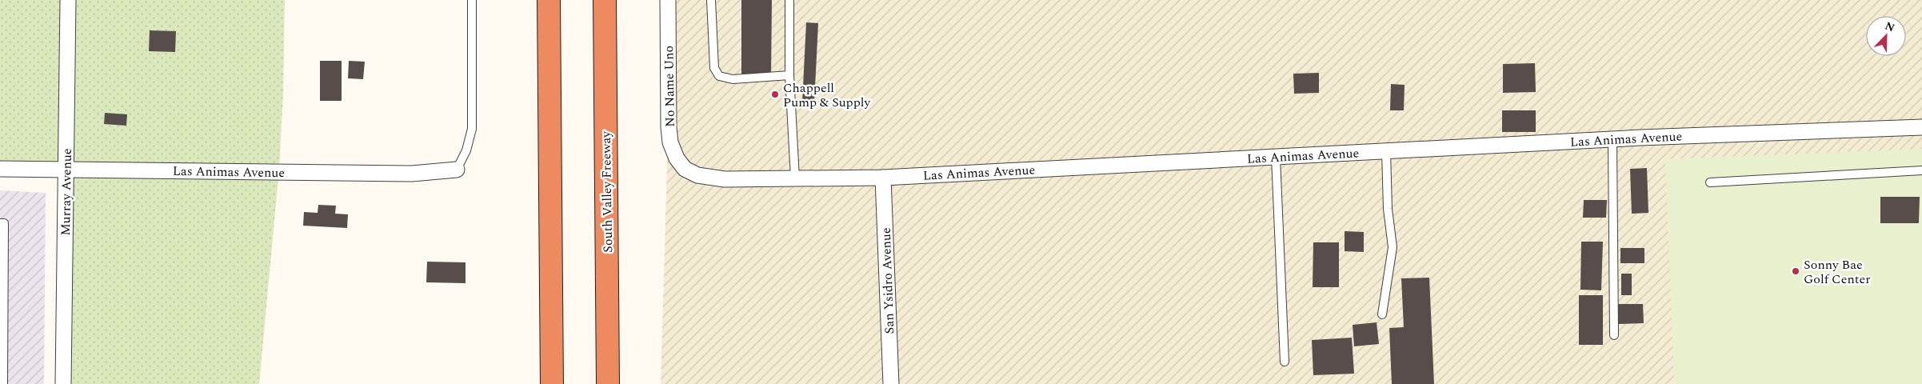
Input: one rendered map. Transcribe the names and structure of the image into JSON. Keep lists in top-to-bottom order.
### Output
{
  "streets": {
    "highway": ["South Valley Freeway"],
    "street": [
      "No Name Uno",
      "Las Animas Avenue",
      "Murray Avenue",
      "San Ysidro Avenue"
    ]
  },
  "crossings": [
    ["No Name Uno", "Las Animas Avenue"],
    ["Las Animas Avenue", "Murray Avenue"],
    ["Las Animas Avenue", "San Ysidro Avenue"]
  ],
  "places": ["Chappell Pump & Supply", "Sonny Bae Golf Center"],
  "north": "top right"
}
